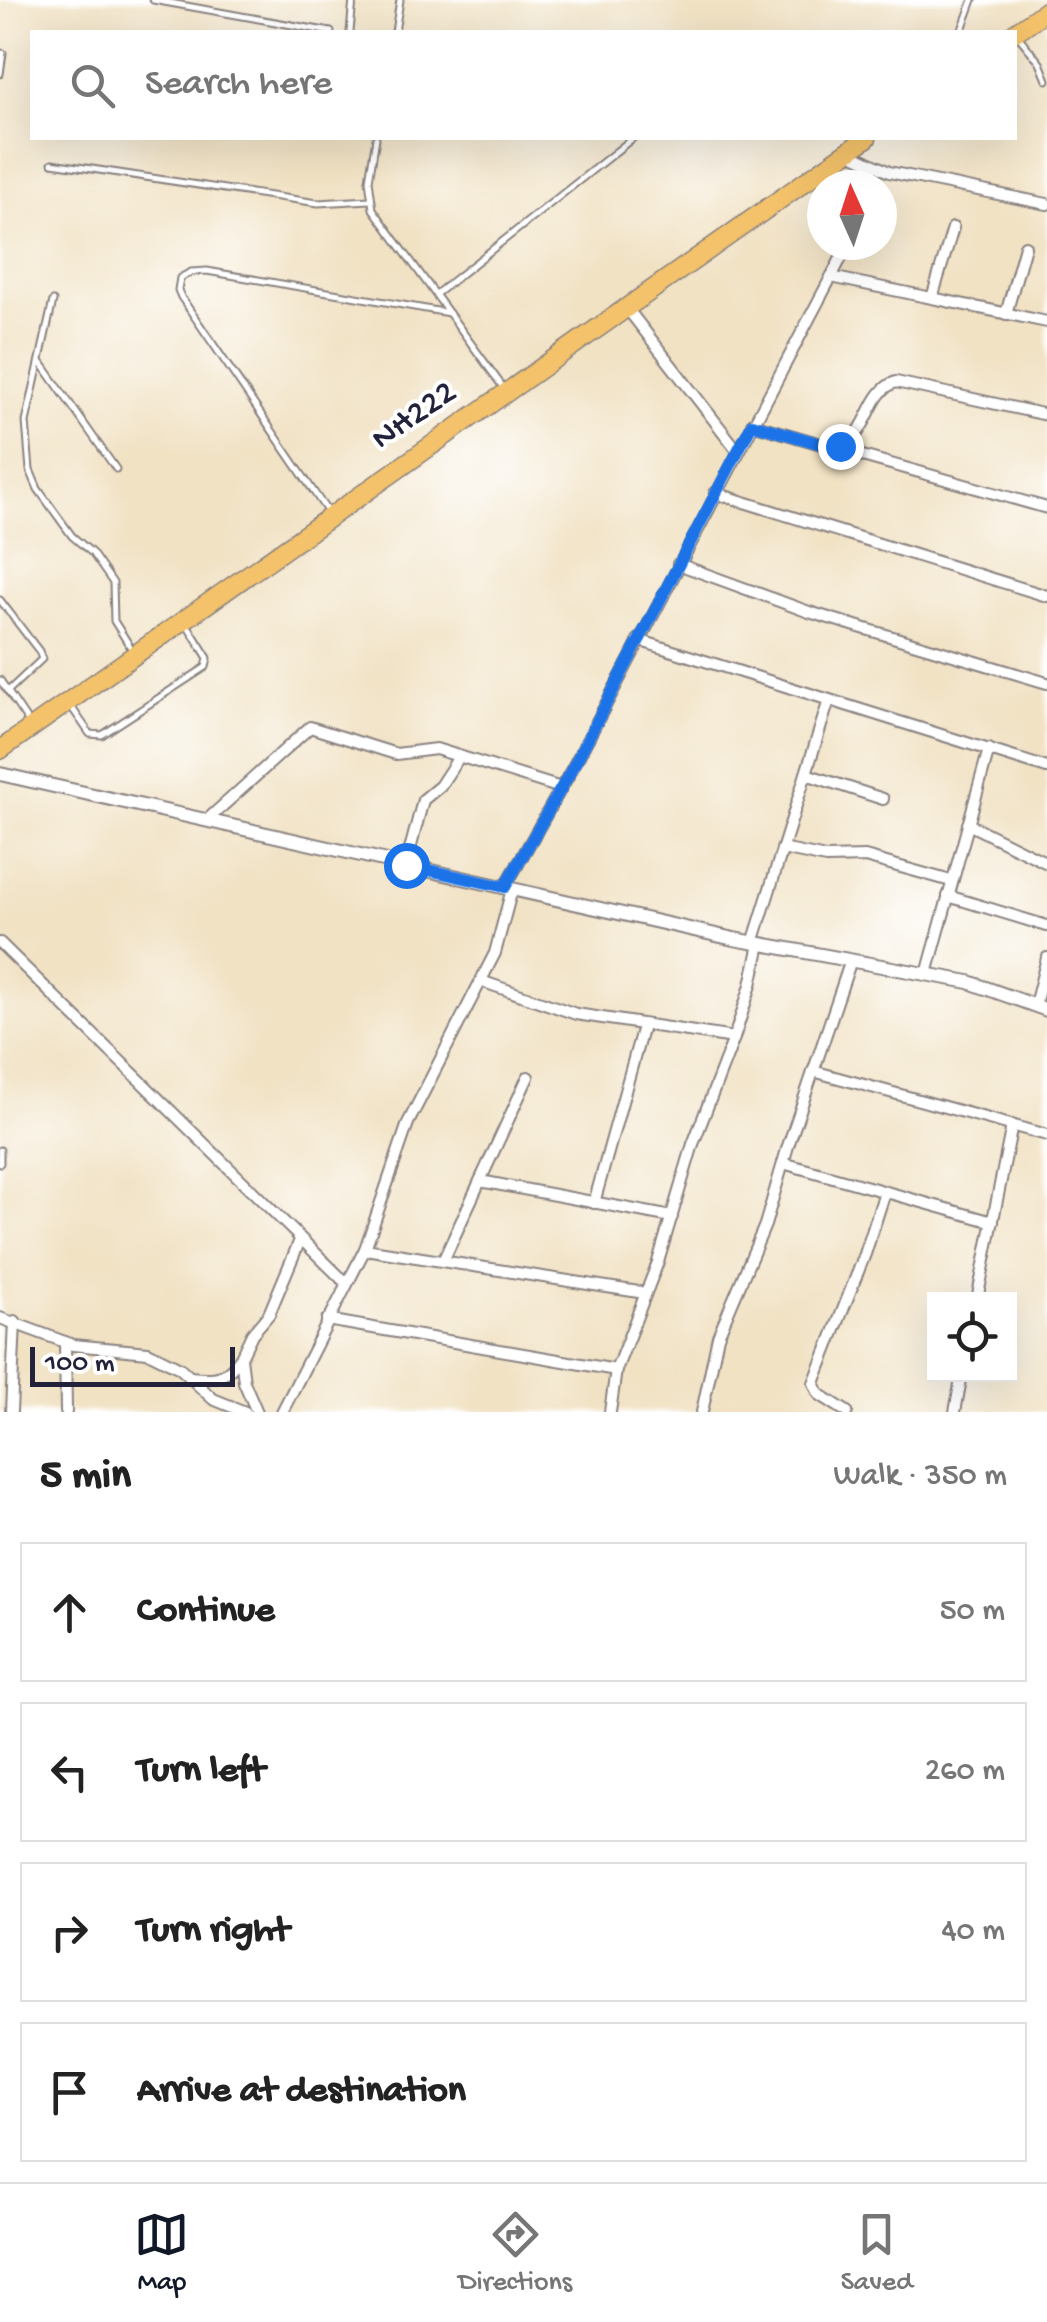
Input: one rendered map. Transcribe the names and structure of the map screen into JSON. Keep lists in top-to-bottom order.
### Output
{
  "streets": {
    "main road": ["NH222"]
  },
  "scale_bar": "100 m",
  "north": "top",
  "page": {
    "search": "Search here",
    "scale": "100 m",
    "heading": ["5 min", "Walk · 350 m"],
    "list": [
      ["Continue", "50 m"],
      ["Turn left", "260 m"],
      ["Turn right", "40 m"],
      "Arrive at destination"
    ],
    "nav": ["Map", "Directions", "Saved"]
  }
}
